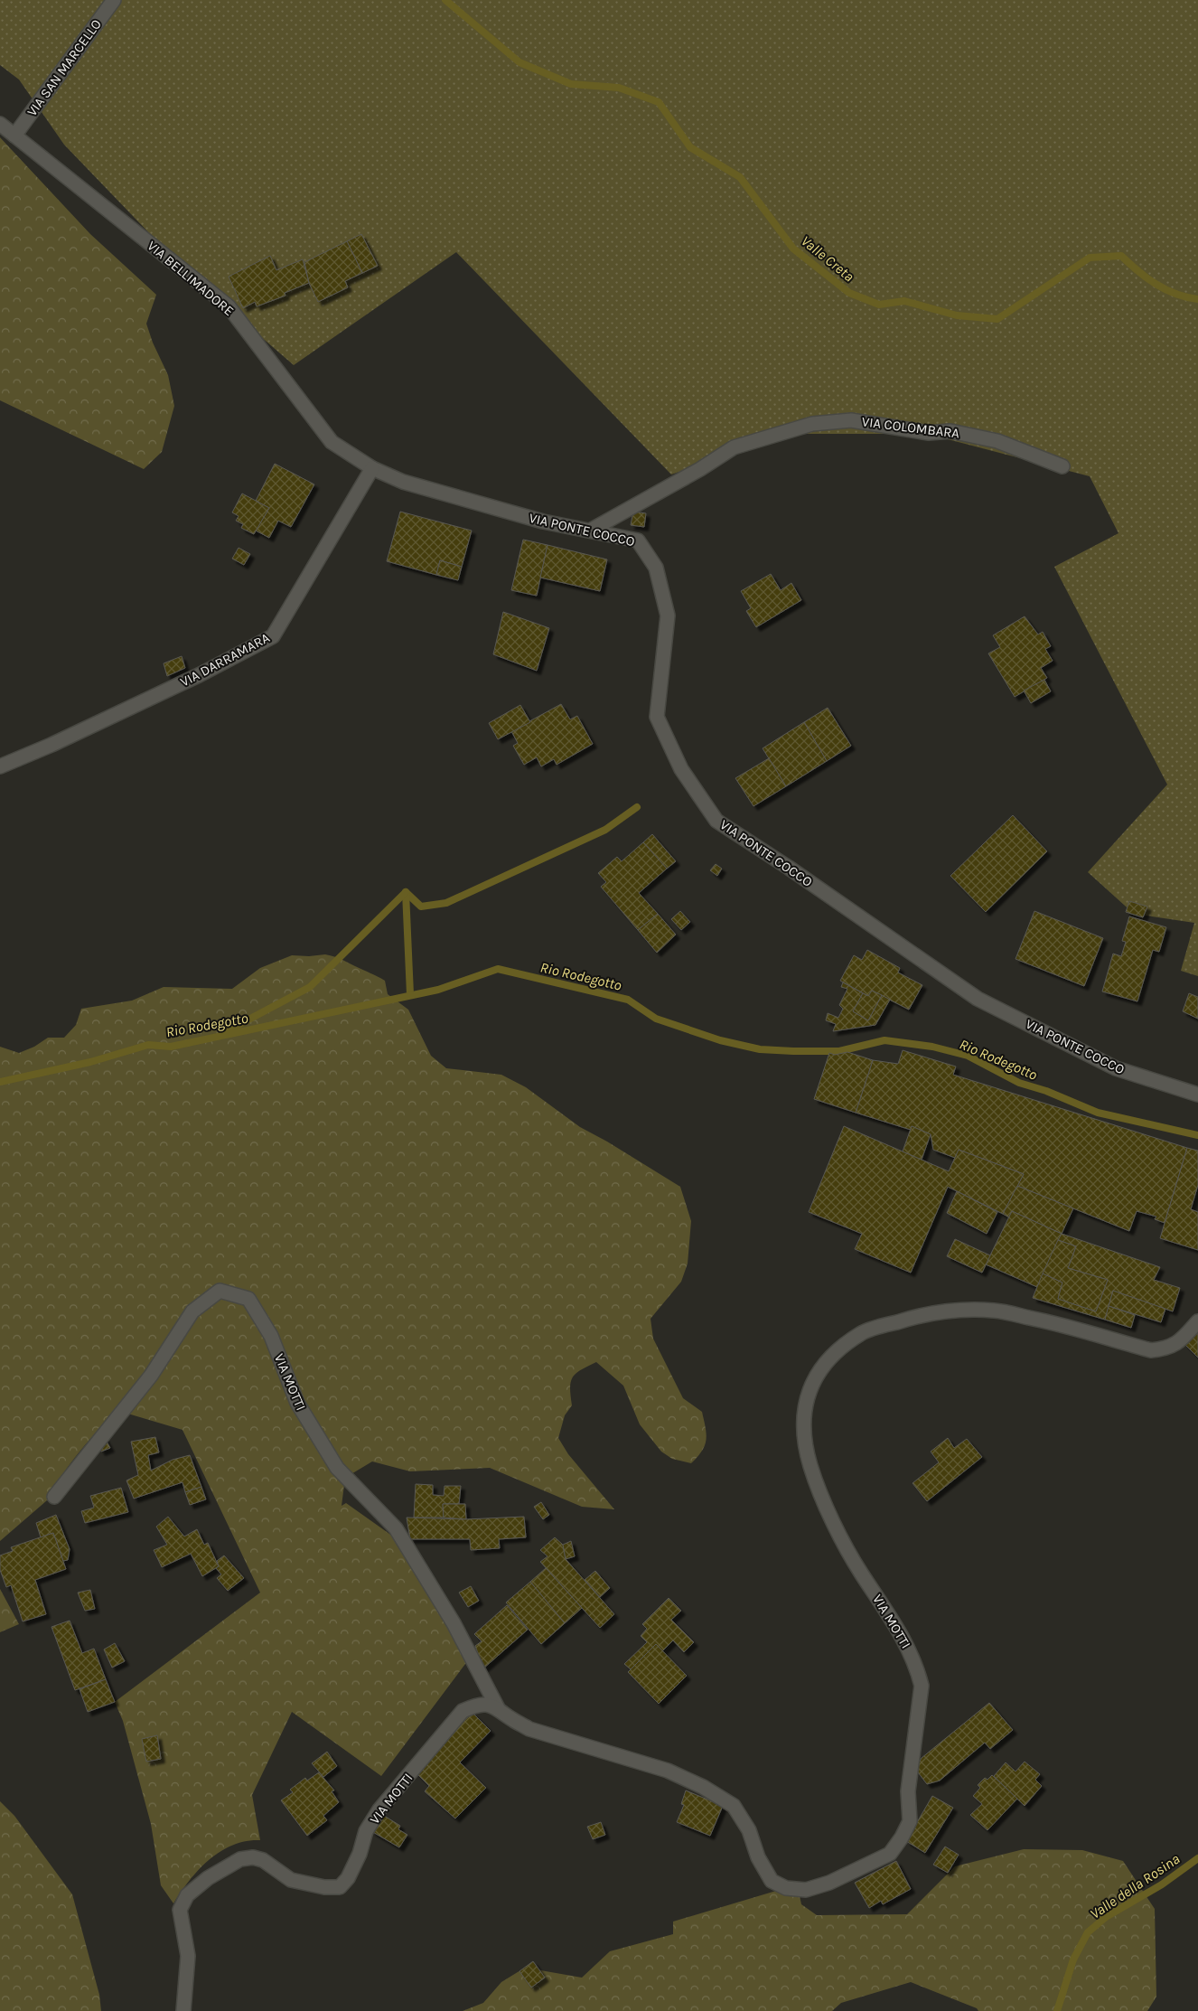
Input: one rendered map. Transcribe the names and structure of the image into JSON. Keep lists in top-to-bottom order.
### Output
{
  "streets": {
    "street": [
      "VIA SAN MARCELLO",
      "VIA BELLIMADORE",
      "VIA COLOMBARA",
      "VIA PONTE COCCO",
      "VIA DARRAMARA",
      "VIA MOTTI"
    ]
  },
  "crossings": [
    ["VIA SAN MARCELLO", "VIA BELLIMADORE"],
    ["VIA BELLIMADORE", "VIA PONTE COCCO"],
    ["VIA BELLIMADORE", "VIA DARRAMARA"],
    ["VIA COLOMBARA", "VIA PONTE COCCO"]
  ],
  "water": ["Valle Creta", "Rio Rodegotto", "Valle della Rosina"]
}
